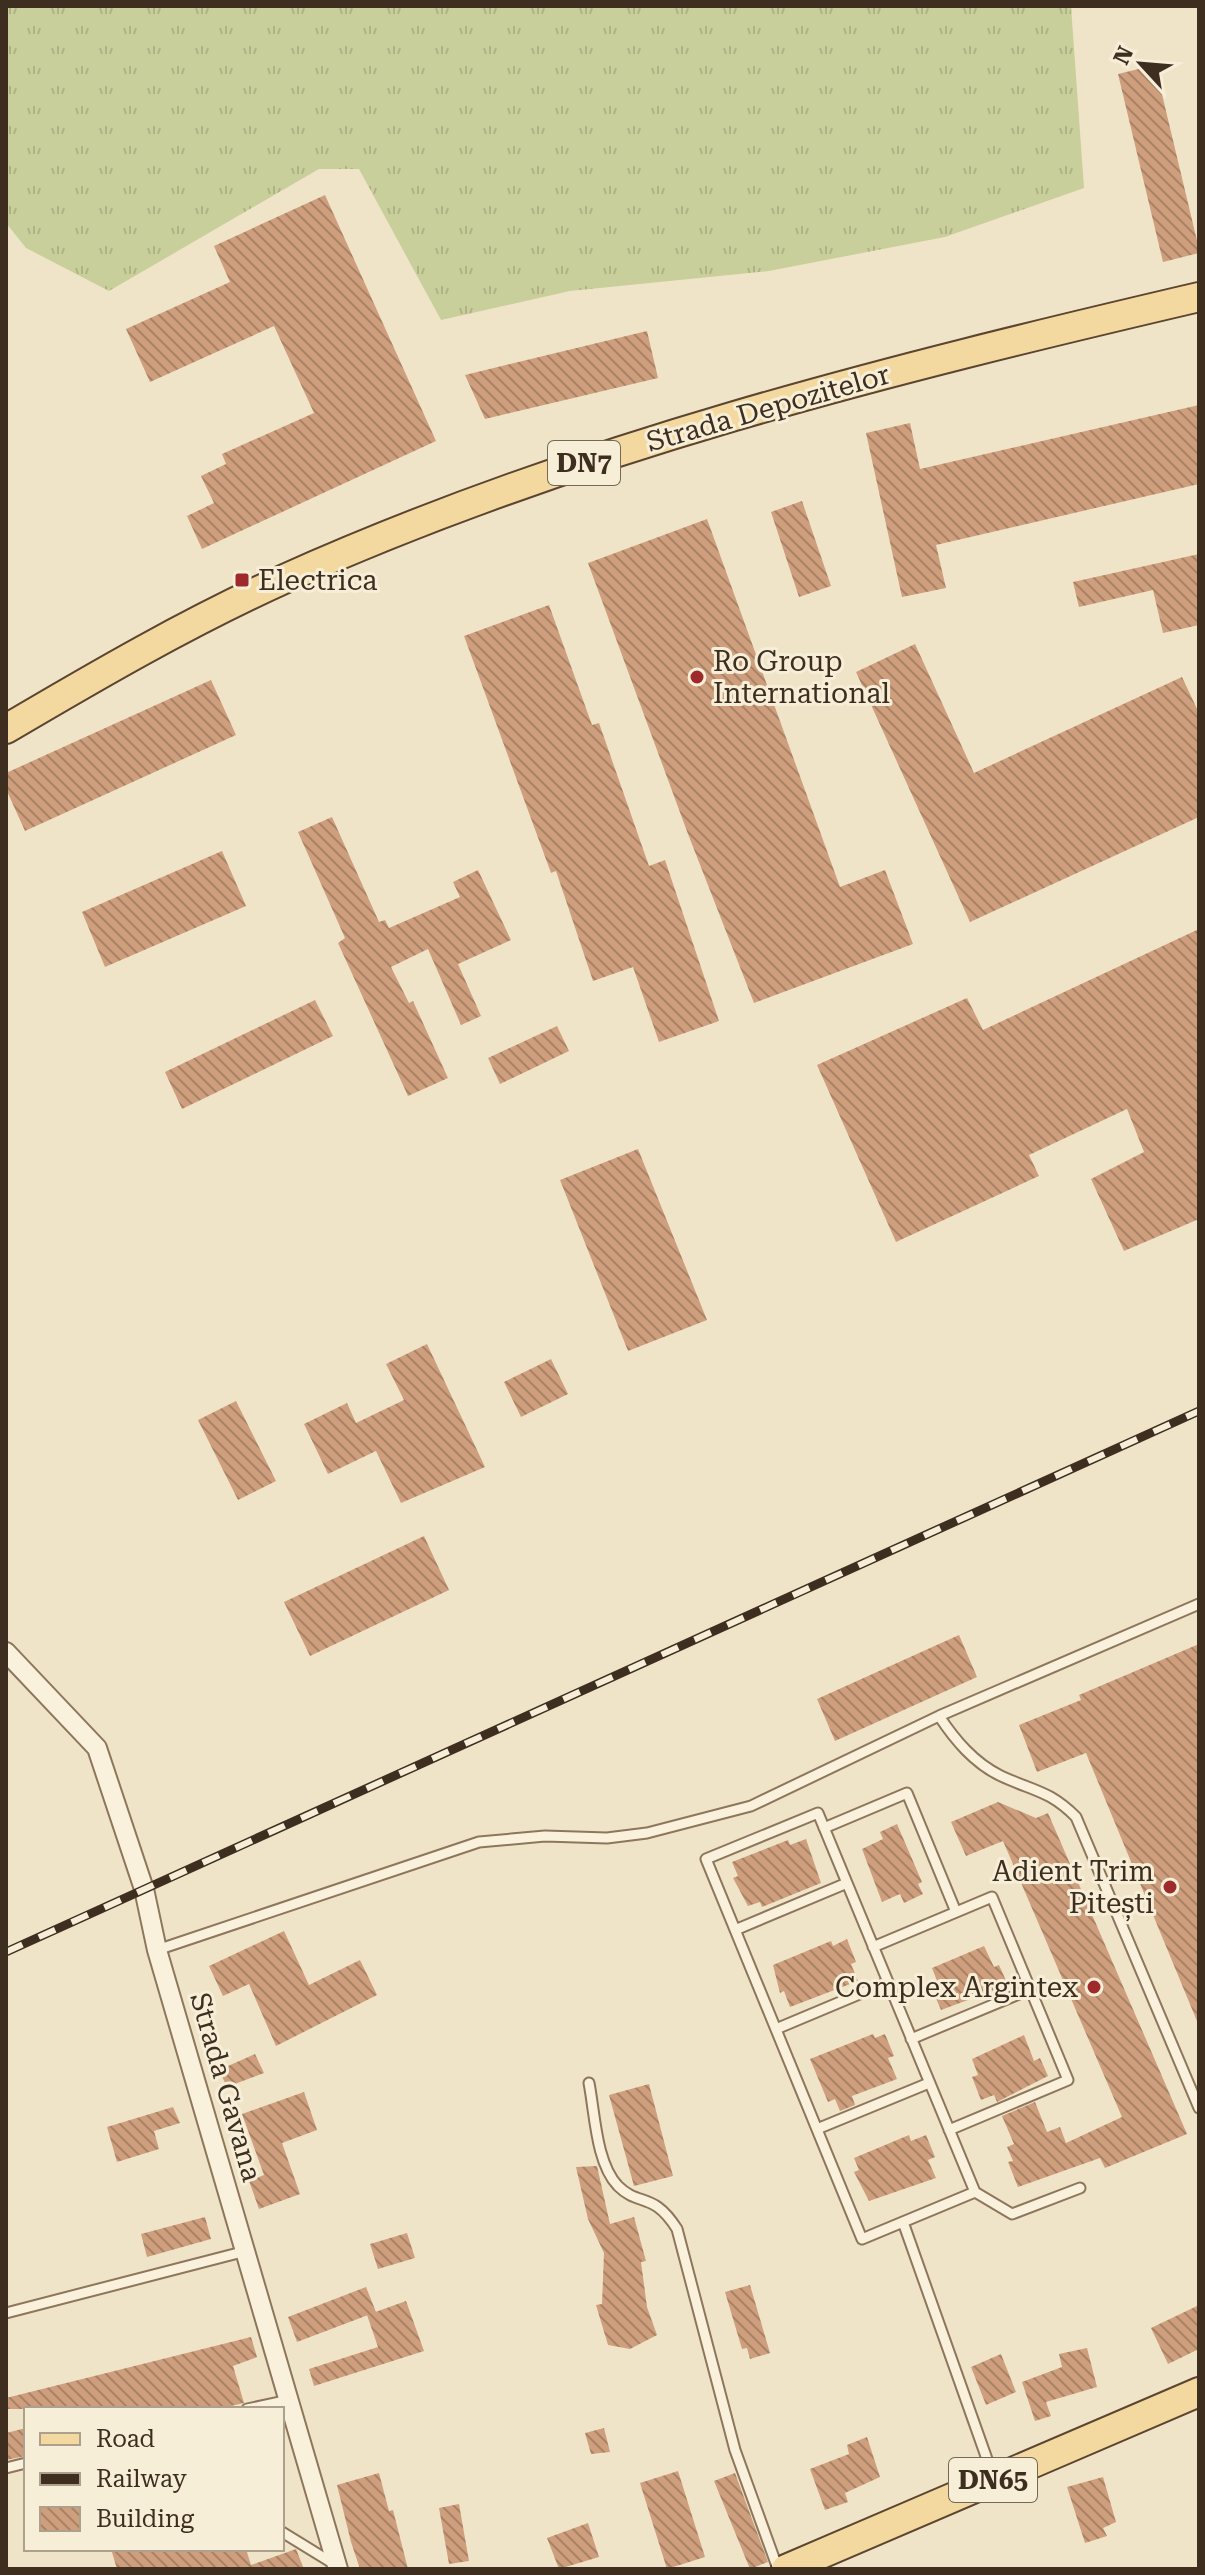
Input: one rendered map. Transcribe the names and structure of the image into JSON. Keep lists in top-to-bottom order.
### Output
{
  "streets": {
    "main road": ["Strada Depozitelor", "DN7", "DN65"],
    "street": ["Strada Gavana"]
  },
  "places": {
    "transit": ["Electrica"],
    "other": ["Ro Group International", "Adient Trim Pitești", "Complex Argintex"]
  },
  "legend": ["Road", "Railway", "Building"],
  "north": "top left"
}
